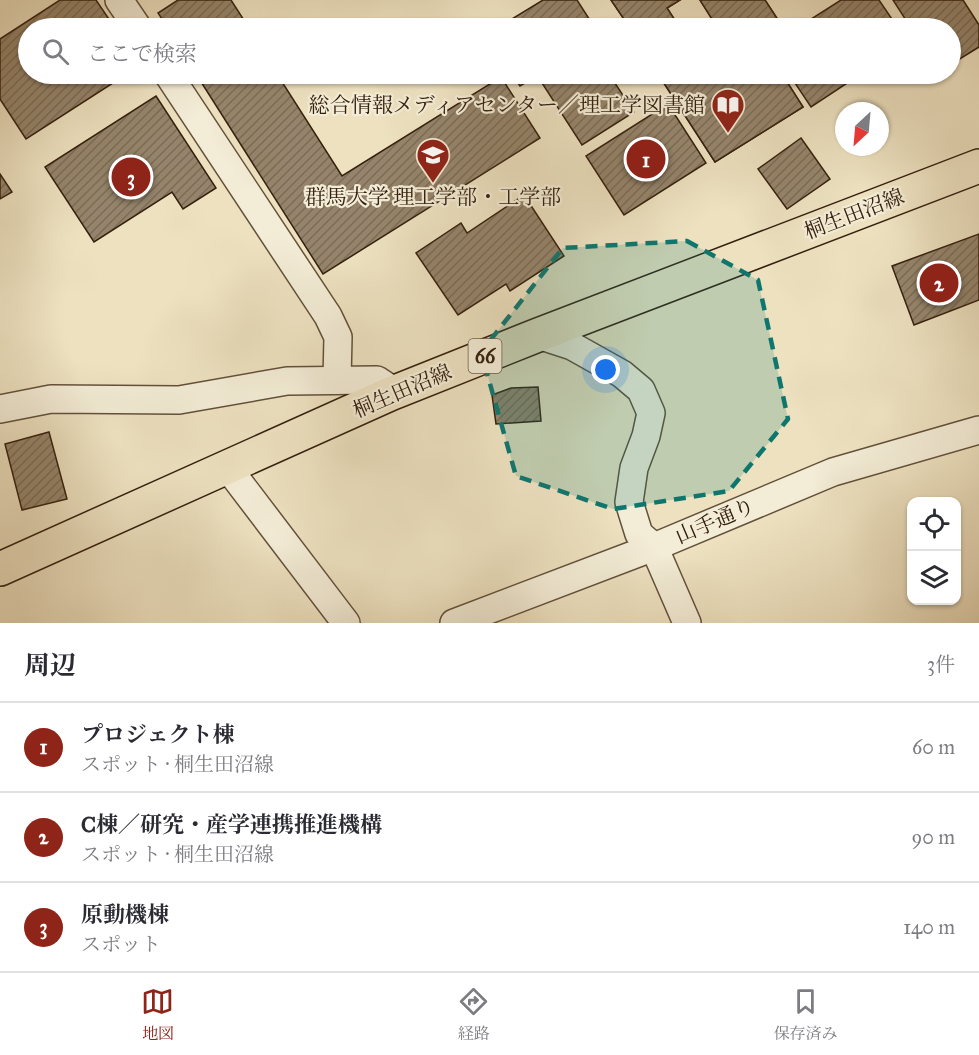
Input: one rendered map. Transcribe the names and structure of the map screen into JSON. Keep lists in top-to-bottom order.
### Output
{
  "streets": {
    "main road": ["桐生田沼線", "66"],
    "street": ["山手通り"]
  },
  "places": {
    "library": ["総合情報メディアセンター／理工学図書館"],
    "school or university": ["群馬大学 理工学部・工学部"]
  },
  "north": "bottom left",
  "page": {
    "search": "ここで検索",
    "pins": ["1", "3", "2"],
    "heading": ["周辺", "3件"],
    "list": [
      {
        "mark": "1",
        "name": "プロジェクト棟",
        "note": "スポット · 桐生田沼線",
        "value": "60 m"
      },
      {
        "mark": "2",
        "name": "C棟／研究・産学連携推進機構",
        "note": "スポット · 桐生田沼線",
        "value": "90 m"
      },
      {
        "mark": "3",
        "name": "原動機棟",
        "note": "スポット",
        "value": "140 m"
      }
    ],
    "nav": ["地図", "経路", "保存済み"]
  }
}
